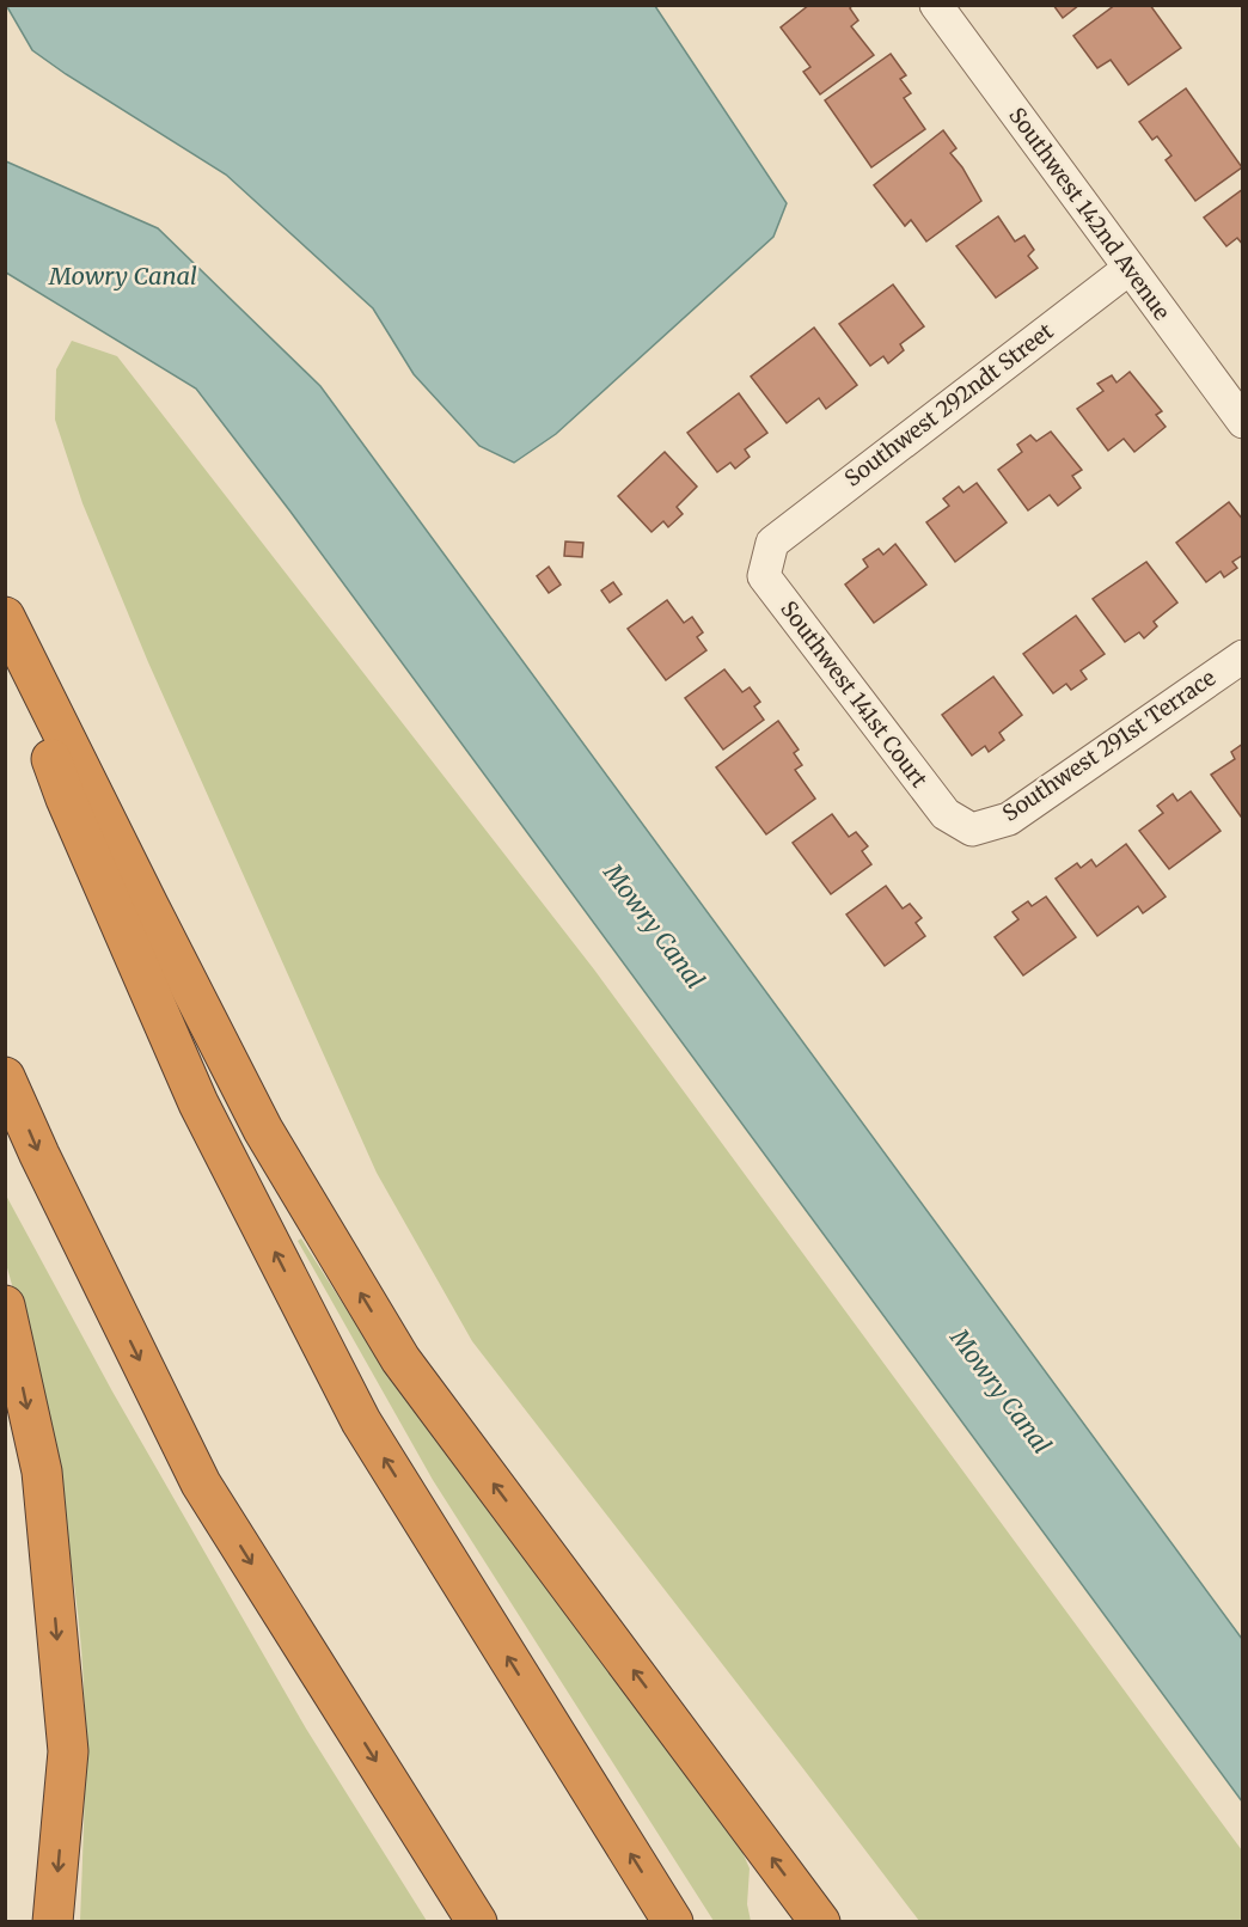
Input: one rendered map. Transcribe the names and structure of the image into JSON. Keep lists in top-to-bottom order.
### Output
{
  "streets": {
    "street": [
      "Southwest 142nd Avenue",
      "Southwest 292ndt Street",
      "Southwest 141st Court",
      "Southwest 291st Terrace"
    ]
  },
  "crossings": [
    ["Southwest 142nd Avenue", "Southwest 292ndt Street"],
    ["Southwest 292ndt Street", "Southwest 141st Court"],
    ["Southwest 141st Court", "Southwest 291st Terrace"]
  ],
  "water": ["Mowry Canal"]
}
